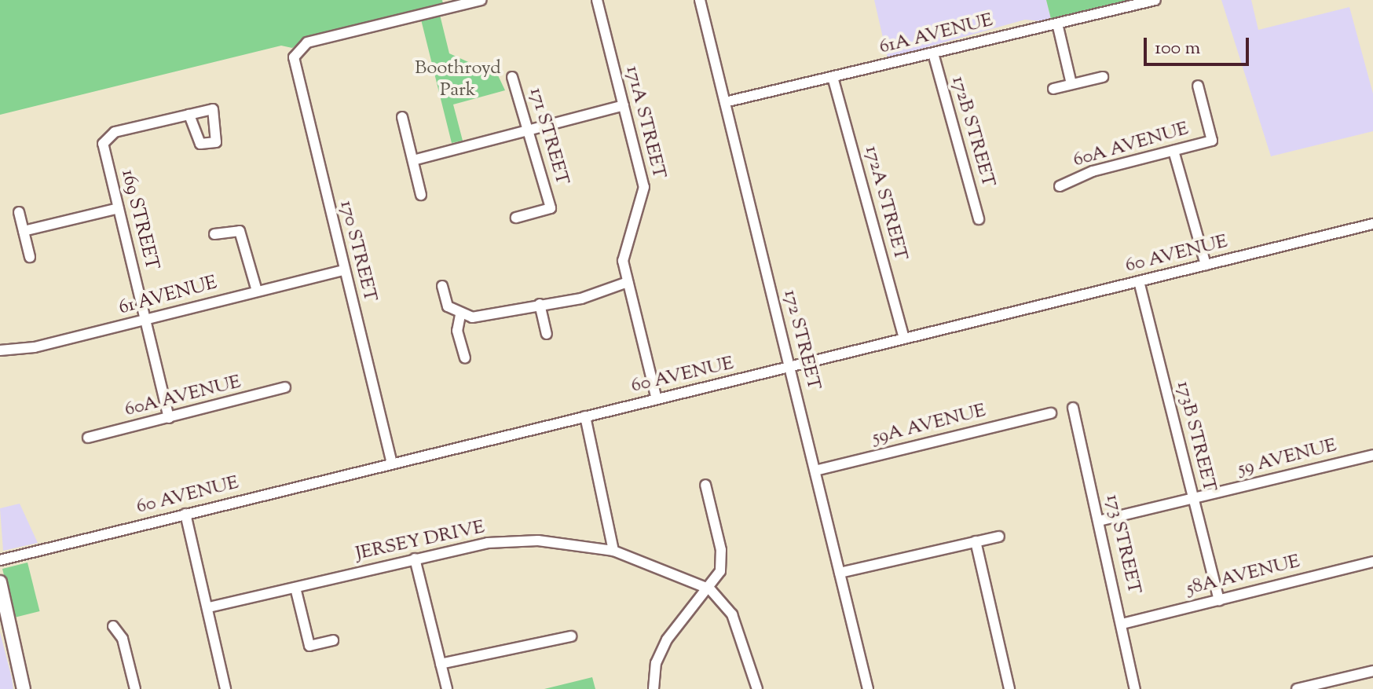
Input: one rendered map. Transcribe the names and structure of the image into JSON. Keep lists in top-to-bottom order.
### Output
{
  "streets": {
    "street": [
      "61A AVENUE",
      "171A STREET",
      "172B STREET",
      "171 STREET",
      "60A AVENUE",
      "172A STREET",
      "169 STREET",
      "170 STREET",
      "60 AVENUE",
      "61 AVENUE",
      "172 STREET",
      "59A AVENUE",
      "173B STREET",
      "59 AVENUE",
      "JERSEY DRIVE",
      "173 STREET",
      "58A AVENUE"
    ]
  },
  "crossings": [
    ["61A AVENUE", "172B STREET"],
    ["61A AVENUE", "172A STREET"],
    ["61A AVENUE", "172 STREET"],
    ["171A STREET", "60 AVENUE"],
    ["60A AVENUE", "169 STREET"],
    ["172A STREET", "60 AVENUE"],
    ["169 STREET", "61 AVENUE"],
    ["170 STREET", "60 AVENUE"],
    ["170 STREET", "61 AVENUE"],
    ["60 AVENUE", "172 STREET"],
    ["60 AVENUE", "173B STREET"],
    ["172 STREET", "59A AVENUE"],
    ["173B STREET", "59 AVENUE"],
    ["173B STREET", "58A AVENUE"],
    ["59 AVENUE", "173 STREET"],
    ["173 STREET", "58A AVENUE"]
  ],
  "parks": ["Boothroyd Park"],
  "scale_bar": "100 m"
}
